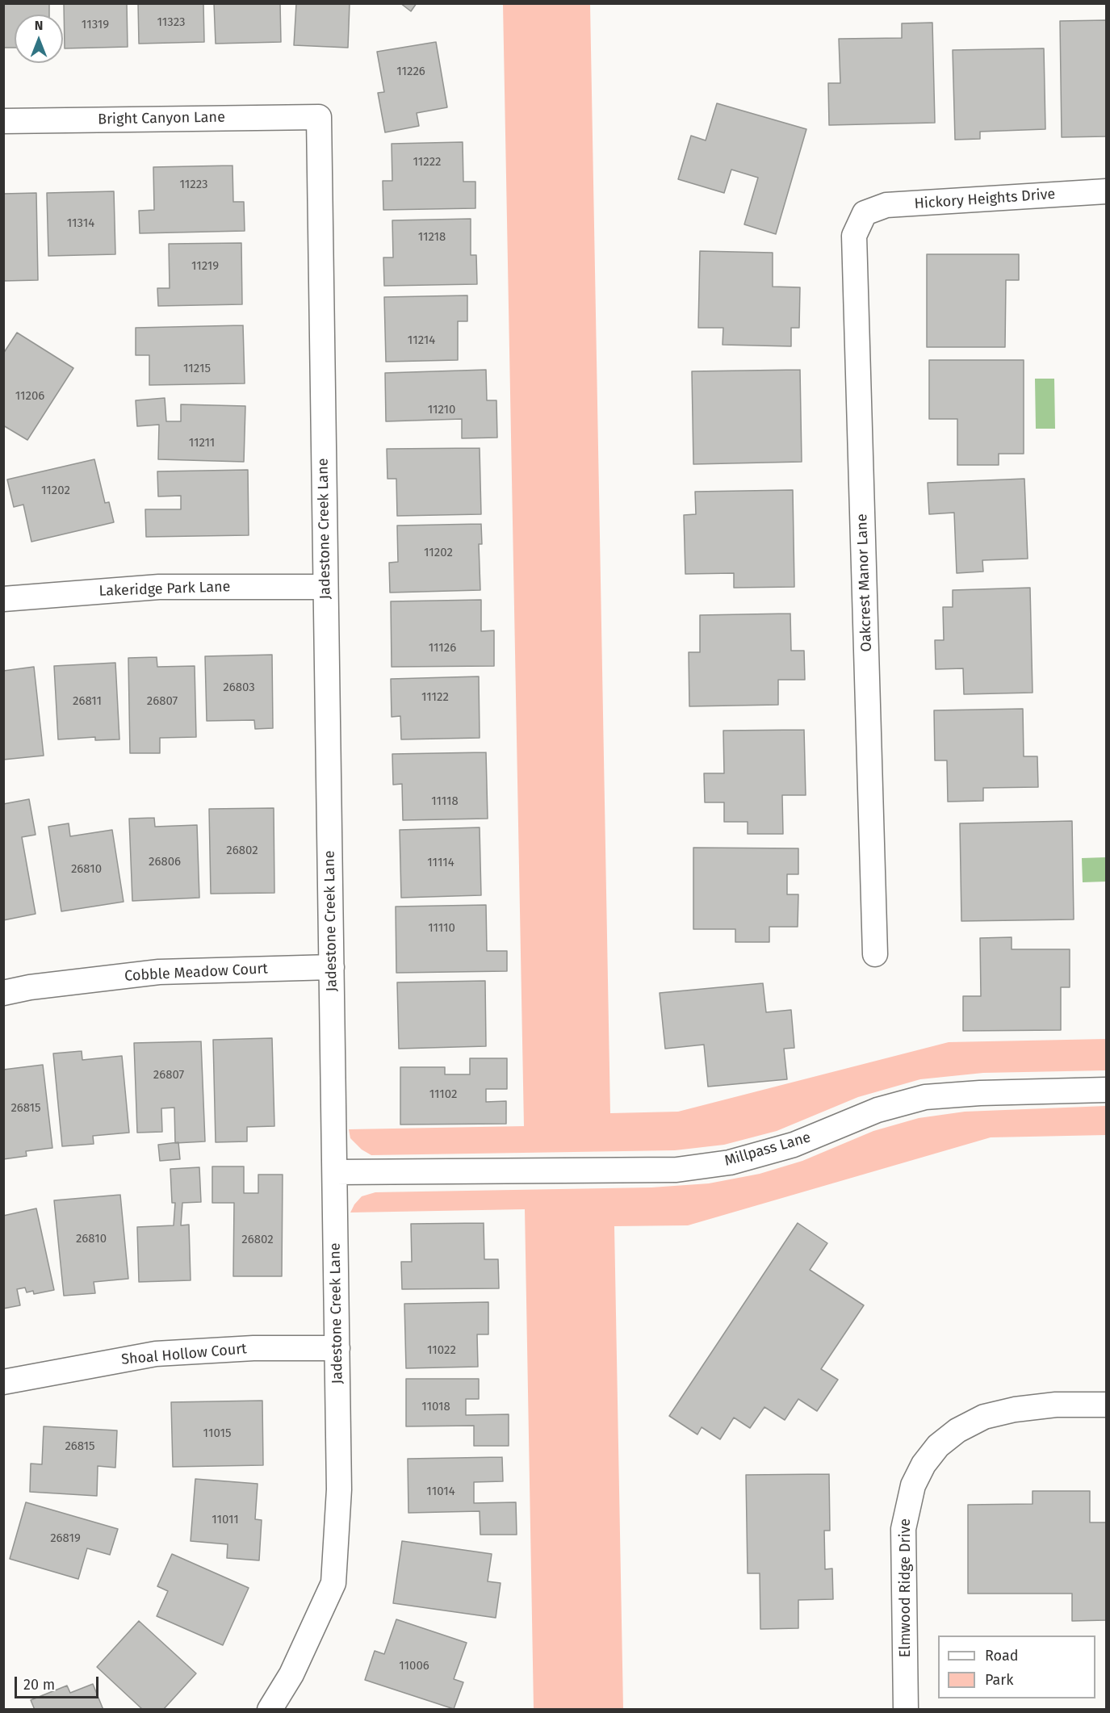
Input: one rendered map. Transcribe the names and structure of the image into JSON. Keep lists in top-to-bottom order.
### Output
{
  "streets": {
    "street": [
      "Bright Canyon Lane",
      "Hickory Heights Drive",
      "Jadestone Creek Lane",
      "Oakcrest Manor Lane",
      "Lakeridge Park Lane",
      "Cobble Meadow Court",
      "Millpass Lane",
      "Shoal Hollow Court",
      "Elmwood Ridge Drive"
    ]
  },
  "crossings": [
    ["Bright Canyon Lane", "Jadestone Creek Lane"],
    ["Hickory Heights Drive", "Oakcrest Manor Lane"],
    ["Jadestone Creek Lane", "Lakeridge Park Lane"],
    ["Jadestone Creek Lane", "Cobble Meadow Court"],
    ["Jadestone Creek Lane", "Millpass Lane"],
    ["Jadestone Creek Lane", "Shoal Hollow Court"]
  ],
  "house_numbers": [
    "11323",
    "11319",
    "11226",
    "11222",
    "11223",
    "11314",
    "11218",
    "11219",
    "11214",
    "11215",
    "11206",
    "11210",
    "11211",
    "11202",
    "11202",
    "11126",
    "26803",
    "11122",
    "26811",
    "26807",
    "11118",
    "26802",
    "26806",
    "11114",
    "26810",
    "11110",
    "26807",
    "11102",
    "26815",
    "26810",
    "26802",
    "11022",
    "11018",
    "11015",
    "26815",
    "11014",
    "11011",
    "26819",
    "11006"
  ],
  "legend": ["Road", "Park"],
  "scale_bar": "20 m",
  "north": "top"
}
